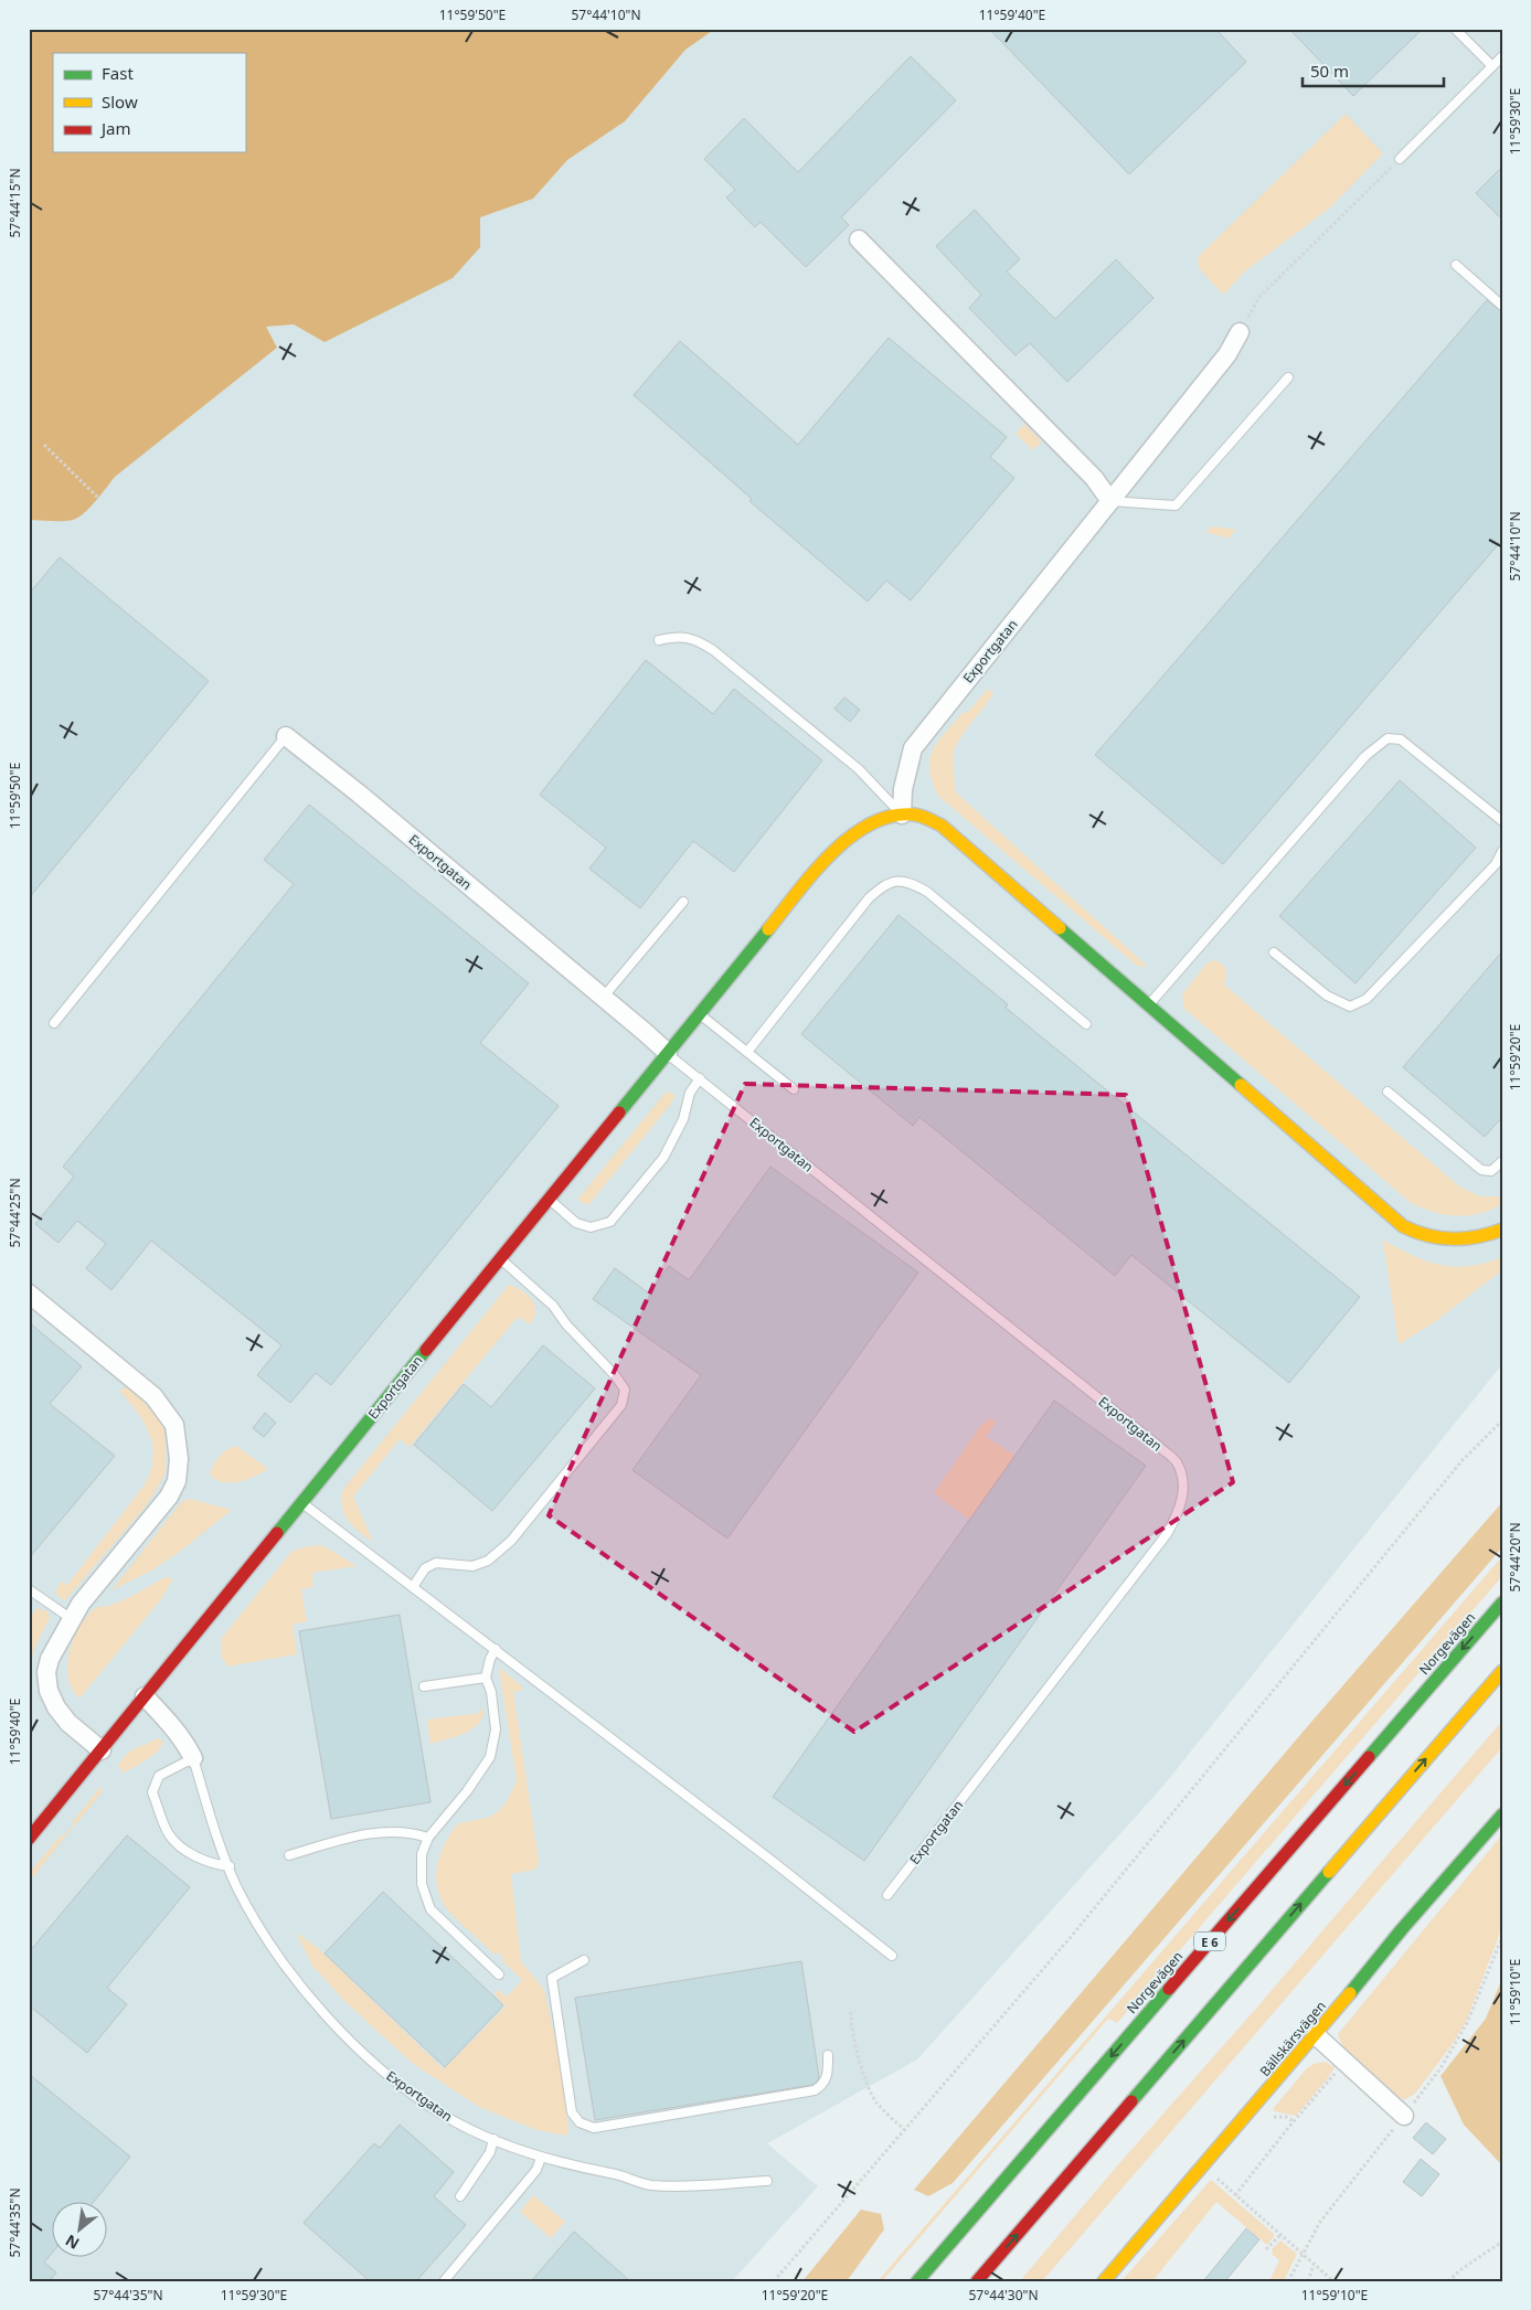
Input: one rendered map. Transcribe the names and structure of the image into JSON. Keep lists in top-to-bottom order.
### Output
{
  "streets": {
    "main road": [
      "Exportgatan",
      "Norgevägen",
      "E 6",
      "Bällskärsvägen"
    ]
  },
  "legend": ["Fast", "Slow", "Jam"],
  "scale_bar": "50 m",
  "north": "bottom left",
  "coordinates": [
    "11°59'50\"E",
    "57°44'10\"N",
    "11°59'40\"E",
    "11°59'30\"E",
    "57°44'15\"N",
    "11°59'20\"E",
    "57°44'25\"N",
    "57°44'20\"N",
    "11°59'10\"E",
    "57°44'35\"N",
    "57°44'30\"N"
  ]
}
